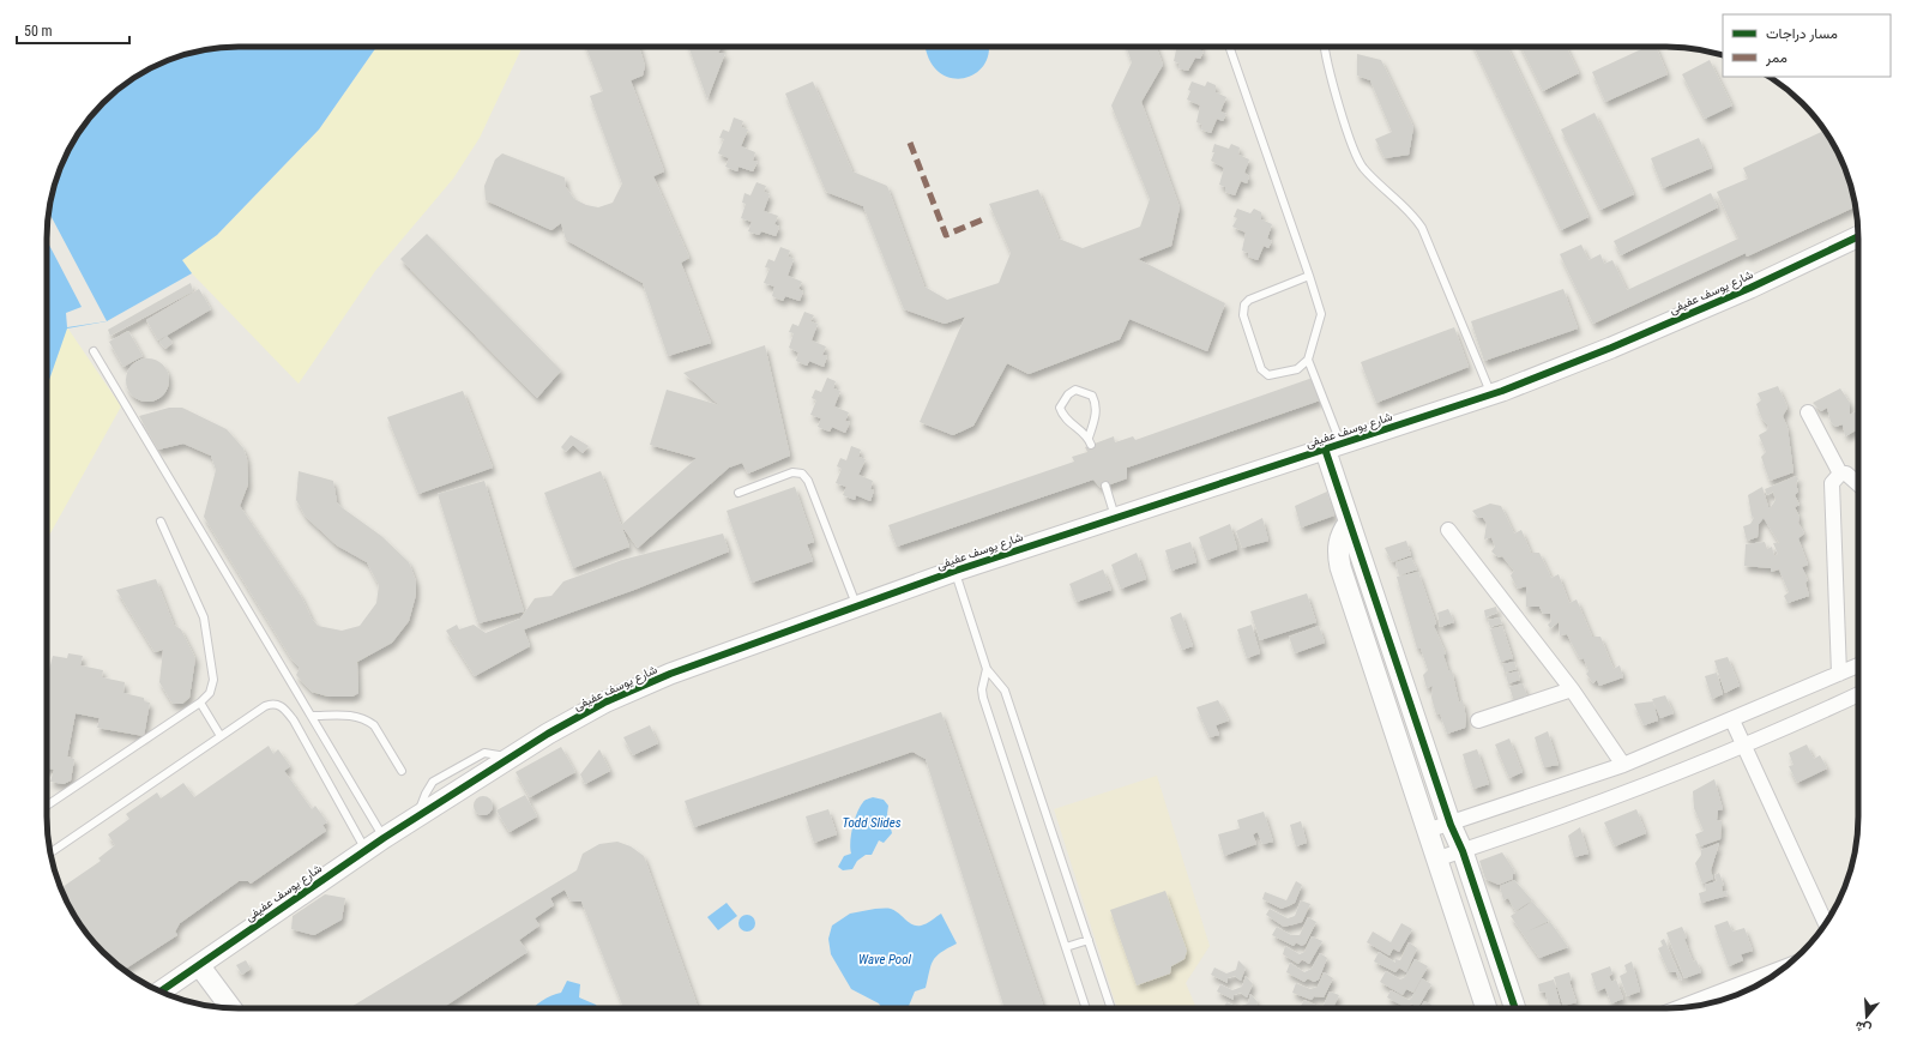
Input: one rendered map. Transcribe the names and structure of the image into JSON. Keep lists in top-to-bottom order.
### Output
{
  "streets": {
    "street": ["شارع يوسف عفيفى"]
  },
  "water": ["Todd Slides", "Wave Pool"],
  "legend": ["مسار دراجات", "ممر"],
  "scale_bar": "50 m",
  "north": "bottom"
}
